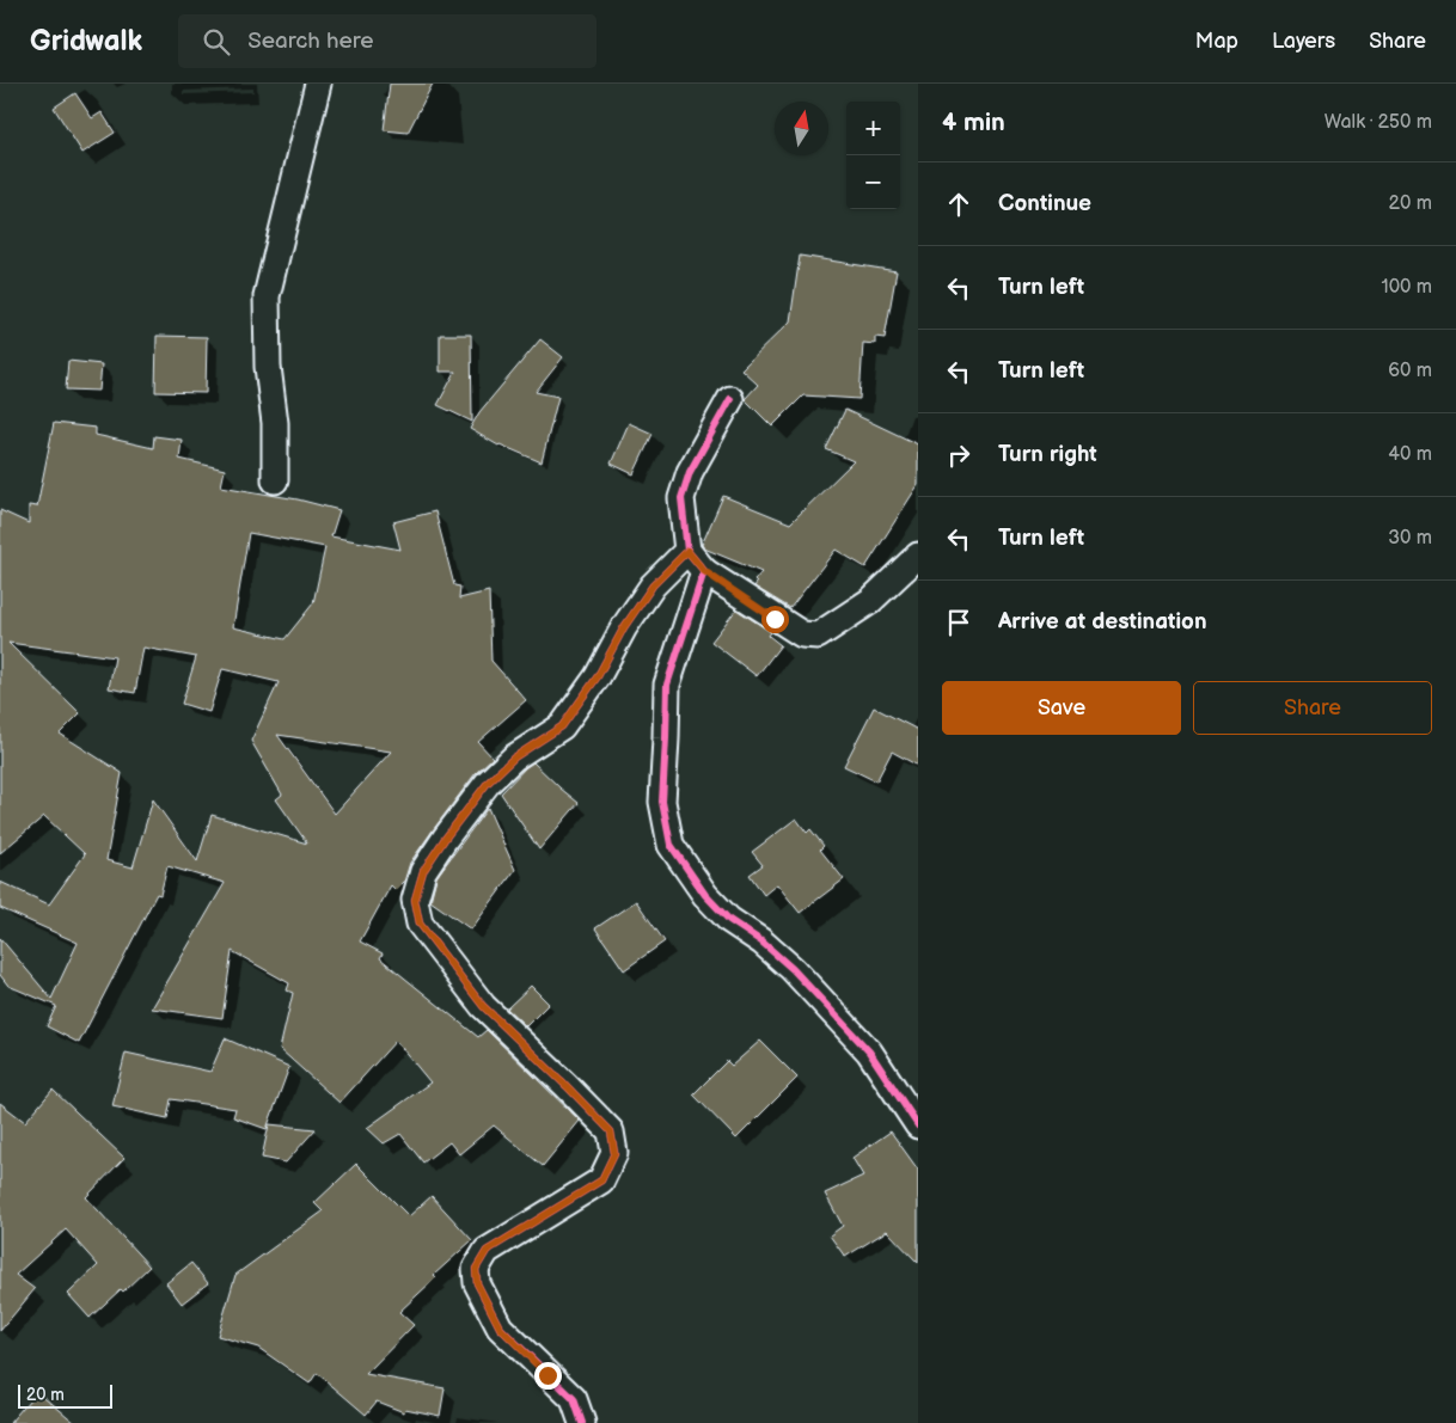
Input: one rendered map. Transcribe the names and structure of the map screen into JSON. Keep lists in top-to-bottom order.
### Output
{
  "scale_bar": "20 m",
  "north": "top",
  "page": {
    "header": "Gridwalk",
    "search": "Search here",
    "nav": ["Map", "Layers", "Share"],
    "heading": ["4 min", "Walk · 250 m"],
    "map_buttons": ["+", "−"],
    "list": [
      ["Continue", "20 m"],
      ["Turn left", "100 m"],
      ["Turn left", "60 m"],
      ["Turn right", "40 m"],
      ["Turn left", "30 m"],
      "Arrive at destination"
    ],
    "buttons": ["Save", "Share"],
    "scale": "20 m"
  }
}
